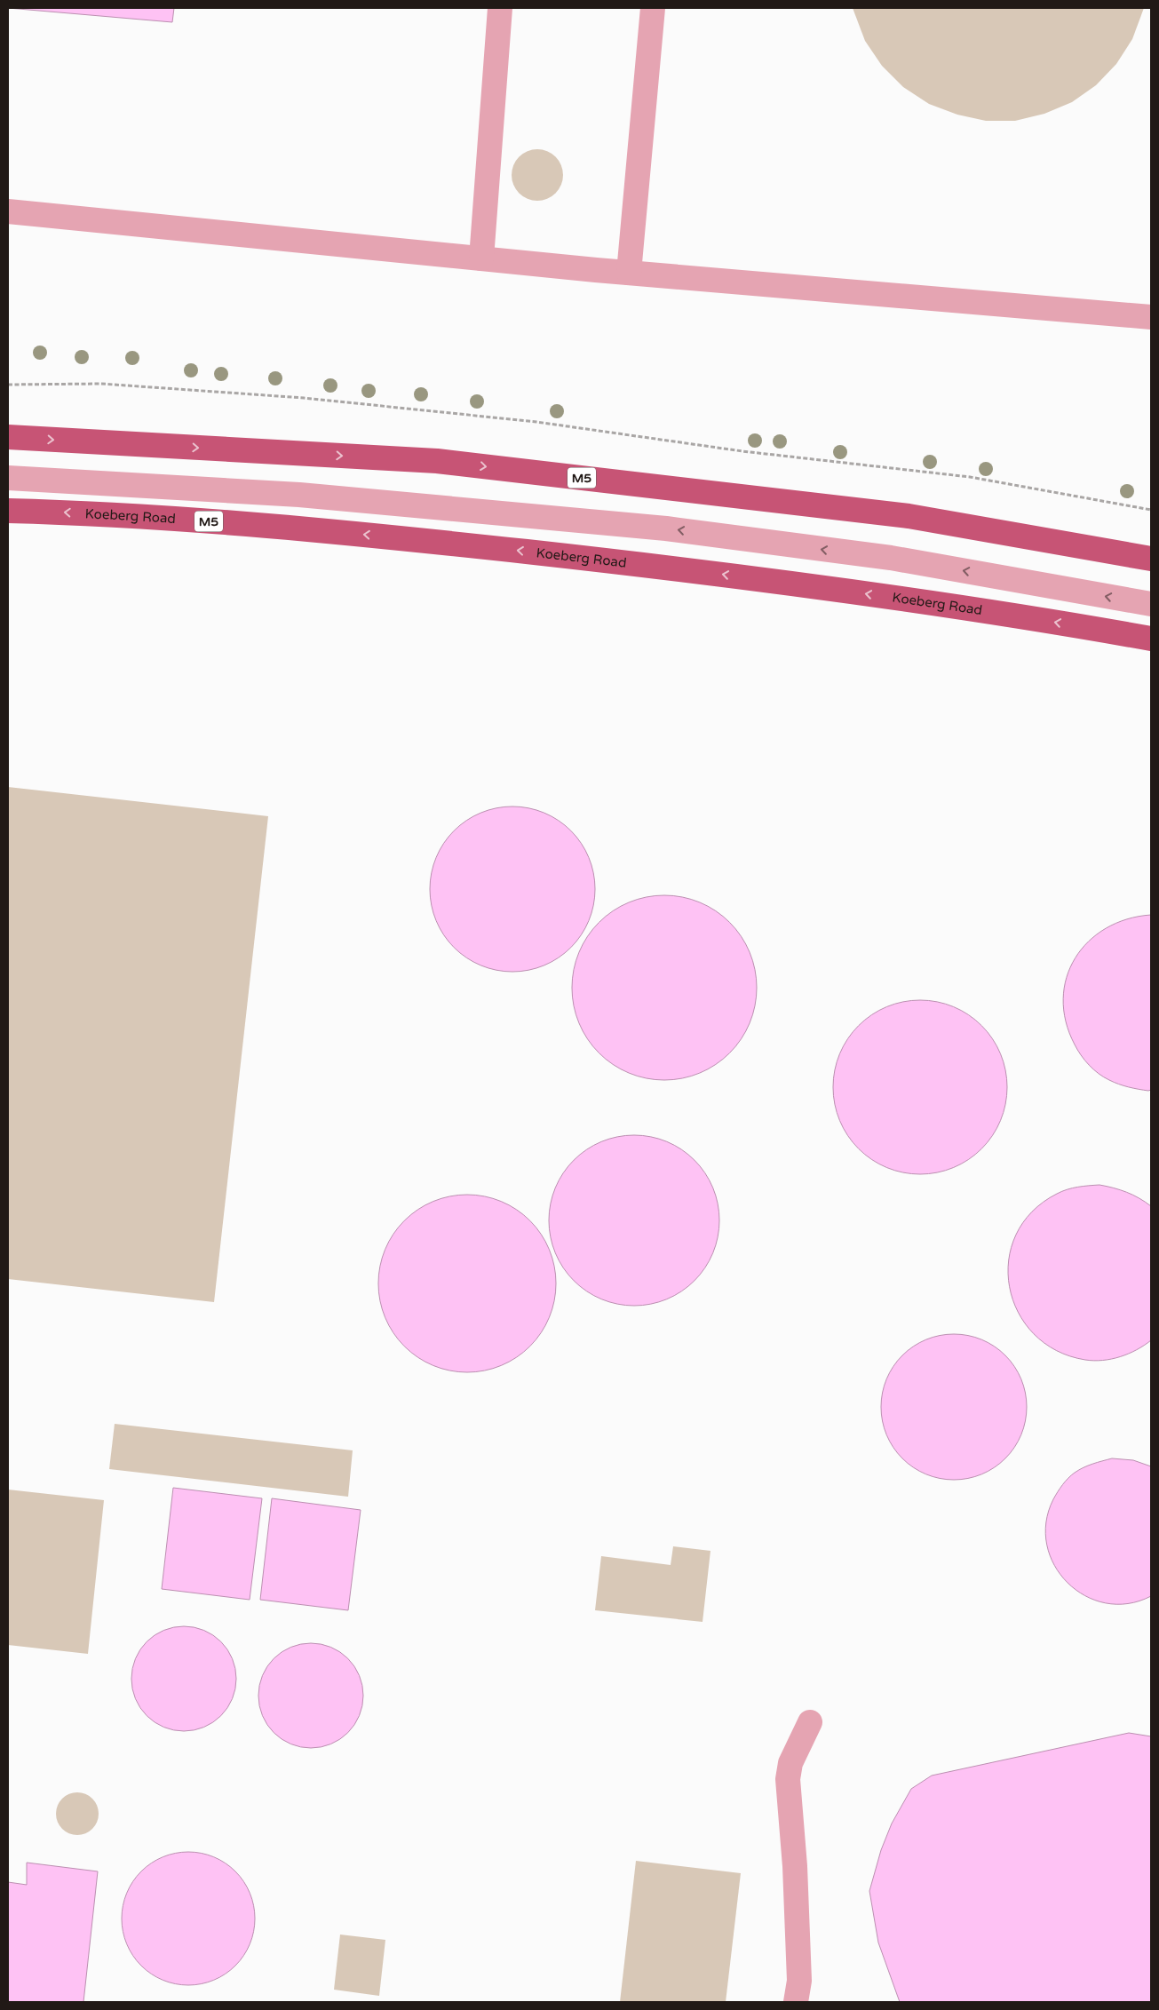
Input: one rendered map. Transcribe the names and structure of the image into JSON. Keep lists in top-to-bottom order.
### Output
{
  "streets": {
    "main road": ["M5", "Koeberg Road"]
  }
}
